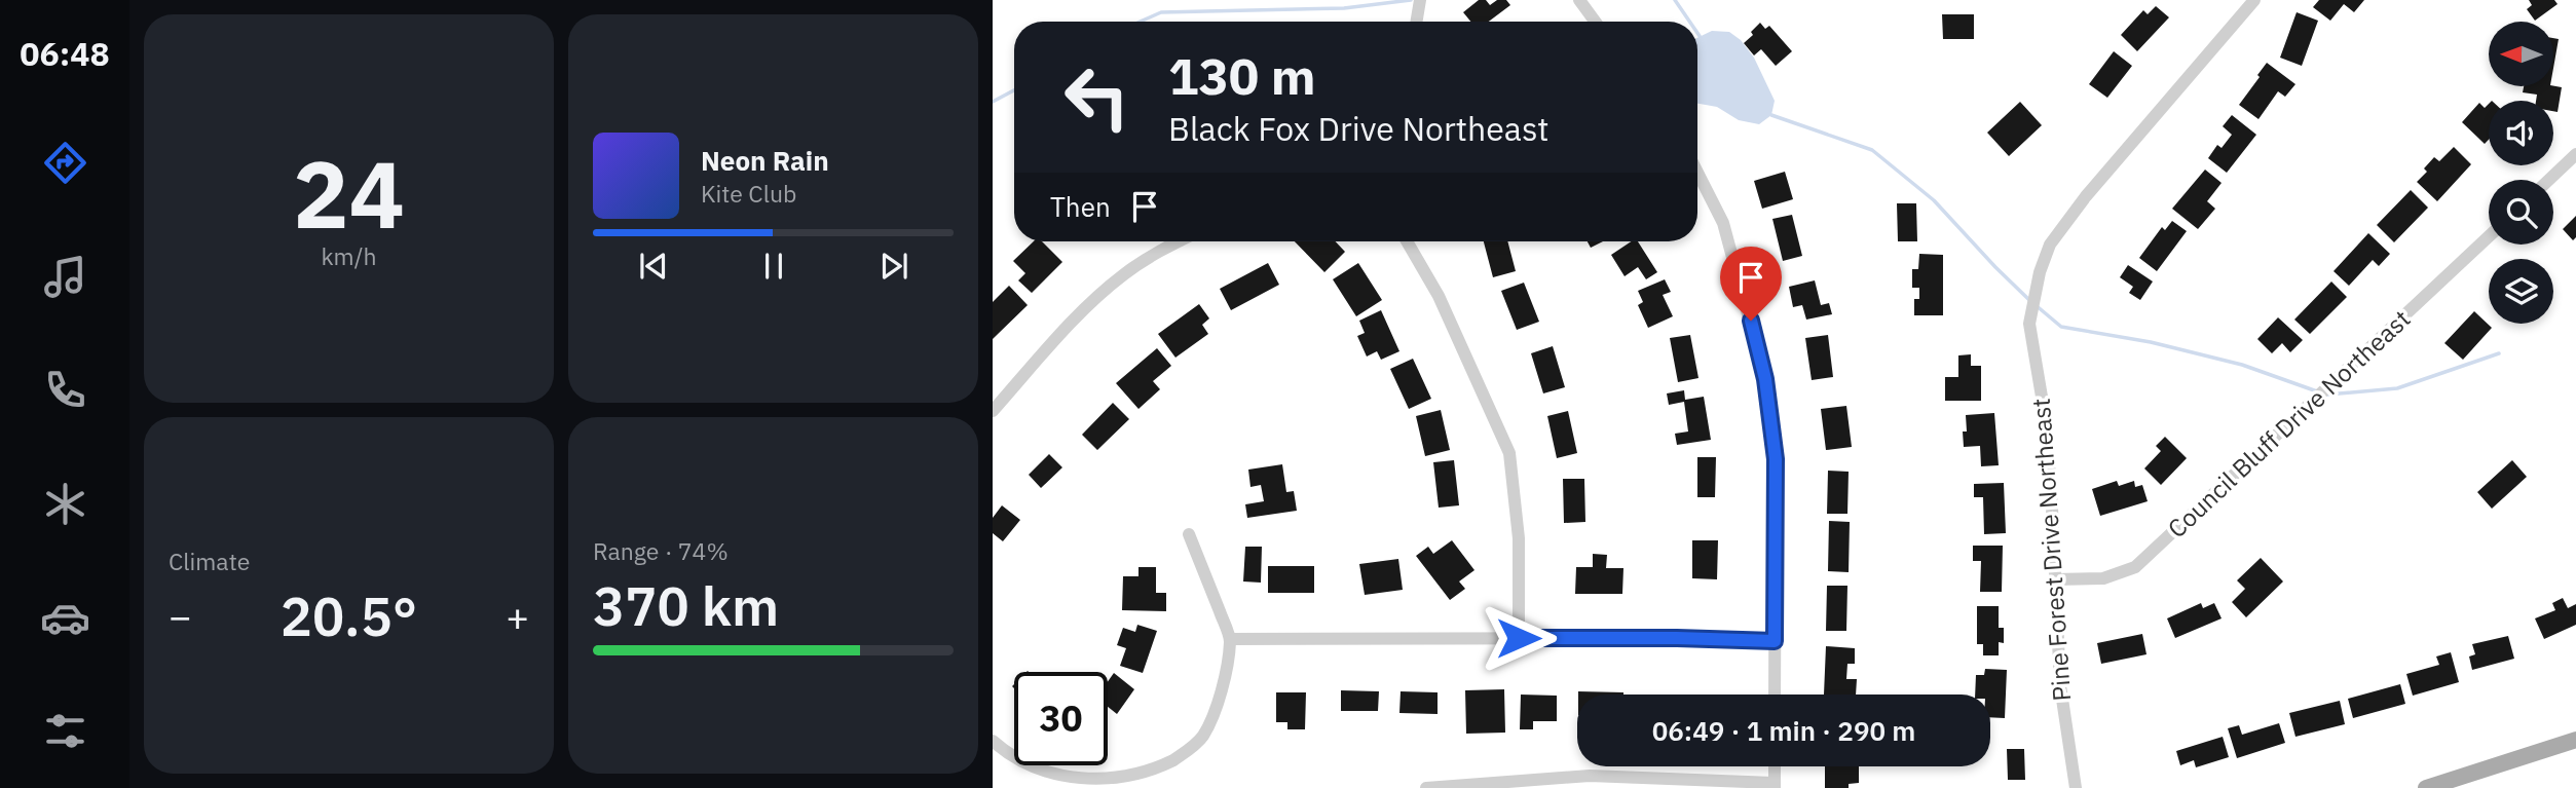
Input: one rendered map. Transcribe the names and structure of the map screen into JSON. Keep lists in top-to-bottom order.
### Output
{
  "streets": {
    "street": ["Council Bluff Drive Northeast", "Pine Forest Drive Northeast"]
  },
  "crossings": [
    ["Council Bluff Drive Northeast", "Pine Forest Drive Northeast"]
  ],
  "north": "left",
  "page": {
    "tabs": "06:48",
    "tile": [
      ["24", "km/h"],
      "Climate",
      ["Range · 74%", "370 km"]
    ],
    "turn": ["130 m", "Black Fox Drive Northeast"],
    "song": ["Neon Rain", "Kite Club"],
    "then": "Then",
    "heat": ["−", "20.5°", "+"],
    "limit": "30",
    "trip": "06:49 · 1 min · 290 m"
  }
}
